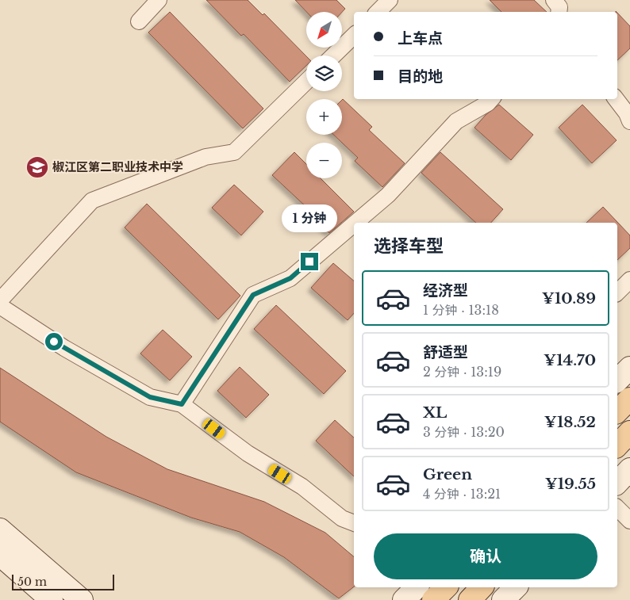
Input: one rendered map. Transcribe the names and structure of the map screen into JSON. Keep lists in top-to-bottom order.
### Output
{
  "places": {
    "school or university": ["椒江区第二职业技术中学"]
  },
  "scale_bar": "50 m",
  "north": "bottom left",
  "page": {
    "map_buttons": ["+", "−"],
    "banner": ["上车点", "目的地"],
    "bubble": "1 分钟",
    "heading": "选择车型",
    "list": [
      {
        "name": "经济型",
        "note": "1 分钟 · 13:18",
        "value": "¥10.89"
      },
      {
        "name": "舒适型",
        "note": "2 分钟 · 13:19",
        "value": "¥14.70"
      },
      {
        "name": "XL",
        "note": "3 分钟 · 13:20",
        "value": "¥18.52"
      },
      {
        "name": "Green",
        "note": "4 分钟 · 13:21",
        "value": "¥19.55"
      }
    ],
    "buttons": "确认",
    "scale": "50 m"
  }
}
